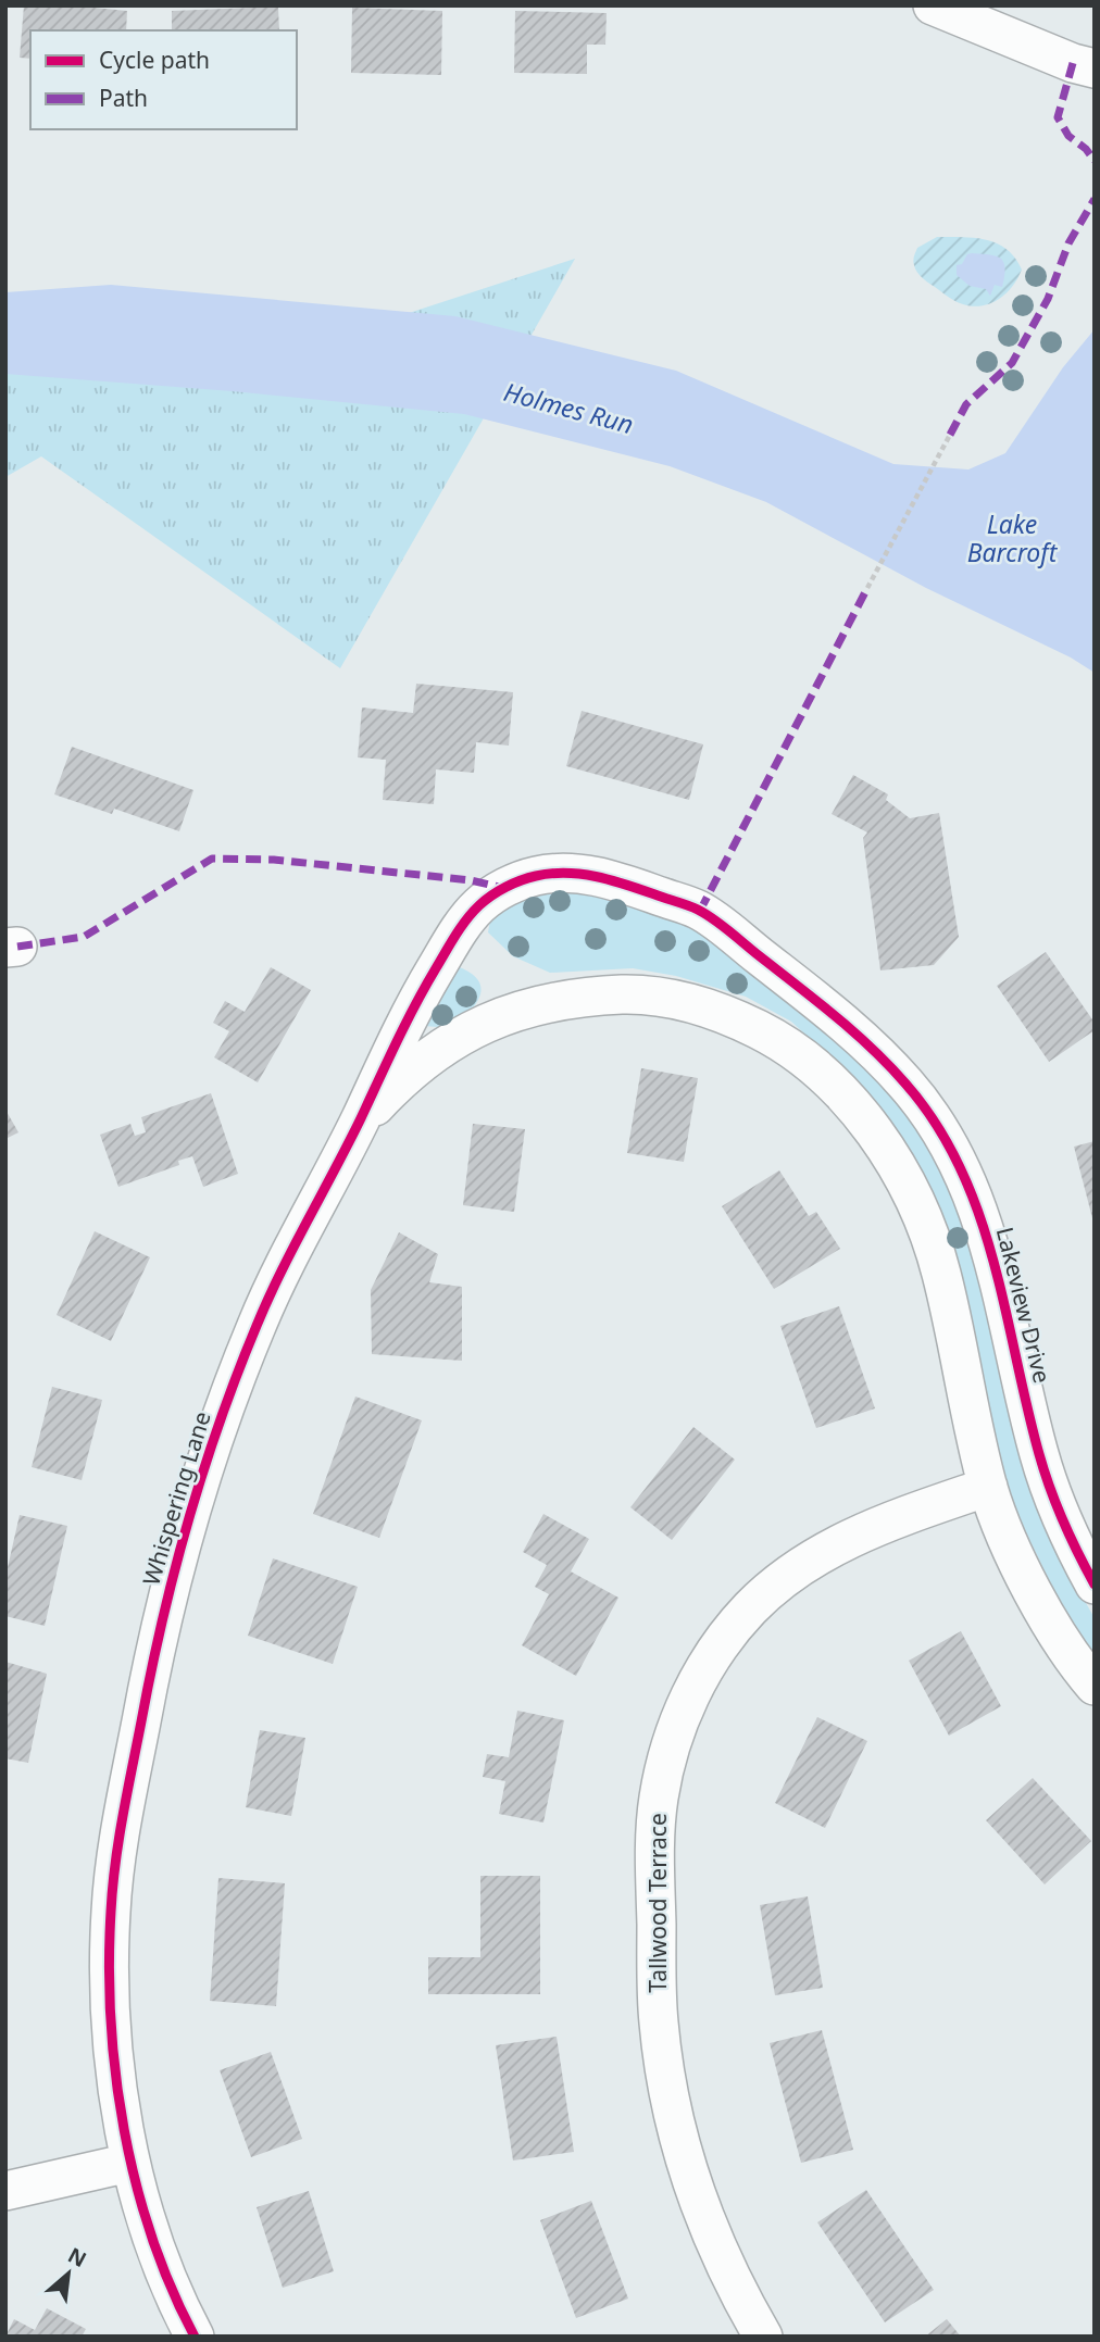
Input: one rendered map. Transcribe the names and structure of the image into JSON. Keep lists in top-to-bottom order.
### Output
{
  "streets": {
    "street": ["Lakeview Drive", "Whispering Lane", "Tallwood Terrace"]
  },
  "crossings": [
    ["Lakeview Drive", "Whispering Lane"],
    ["Whispering Lane", "Tallwood Terrace"]
  ],
  "water": ["Holmes Run", "Lake Barcroft"],
  "legend": ["Cycle path", "Path"],
  "north": "top right"
}
